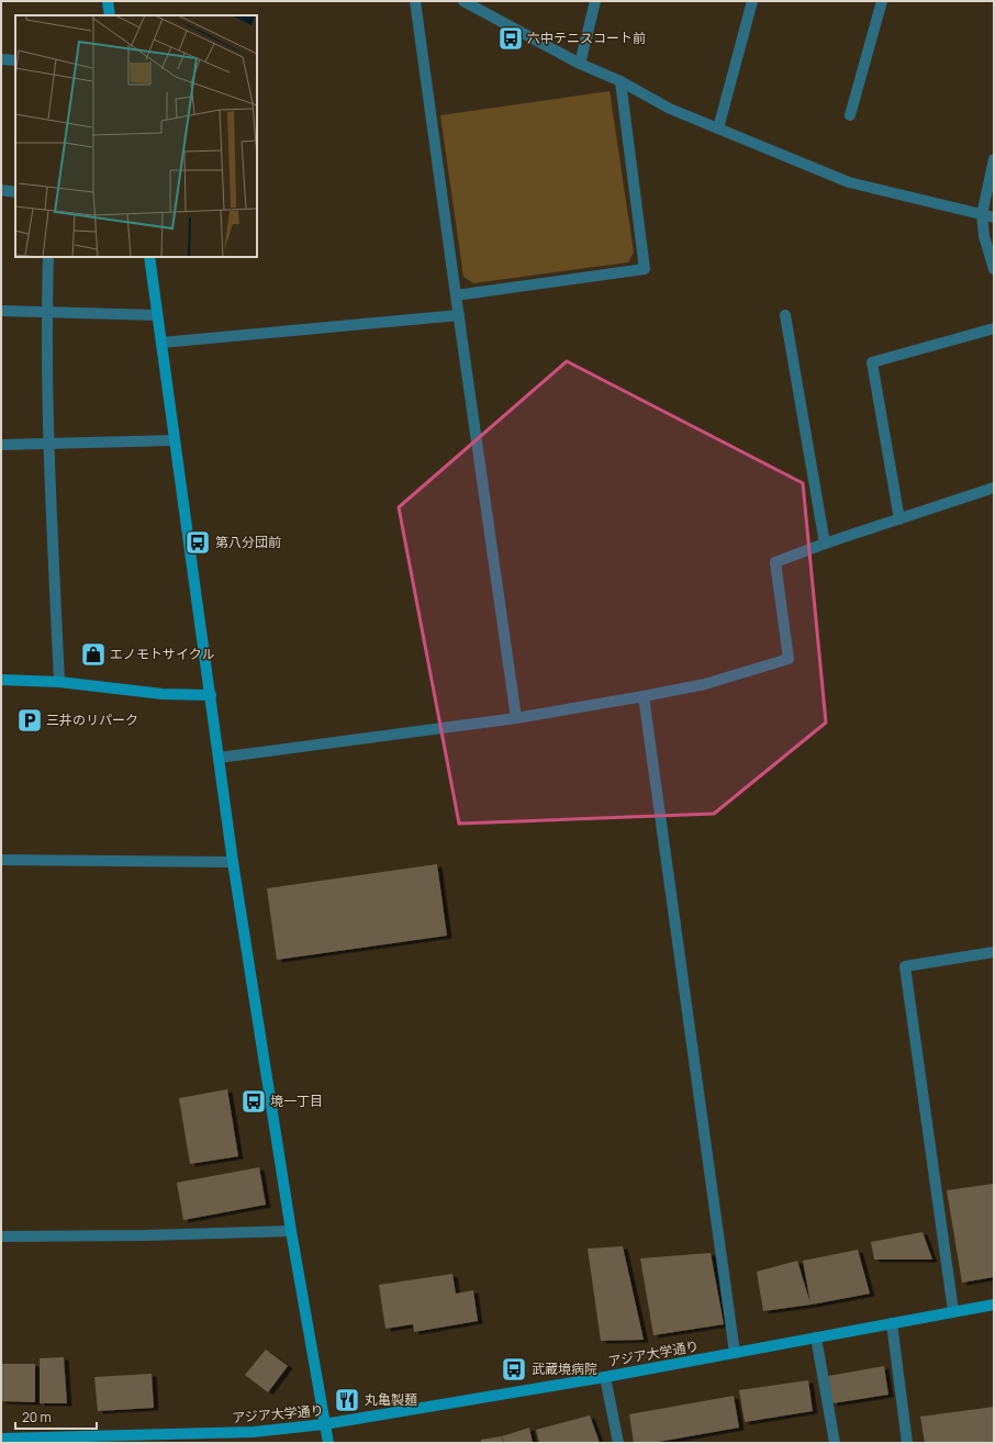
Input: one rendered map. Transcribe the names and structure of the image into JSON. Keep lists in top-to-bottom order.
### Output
{
  "streets": {
    "street": ["アジア大学通り"]
  },
  "places": {
    "bus stop": [
      "六中テニスコート前",
      "第八分団前",
      "境一丁目",
      "武蔵境病院"
    ],
    "shop": ["エノモトサイクル"],
    "parking": ["三井のリパーク"],
    "restaurant": ["丸亀製麺"]
  },
  "scale_bar": "20 m"
}
